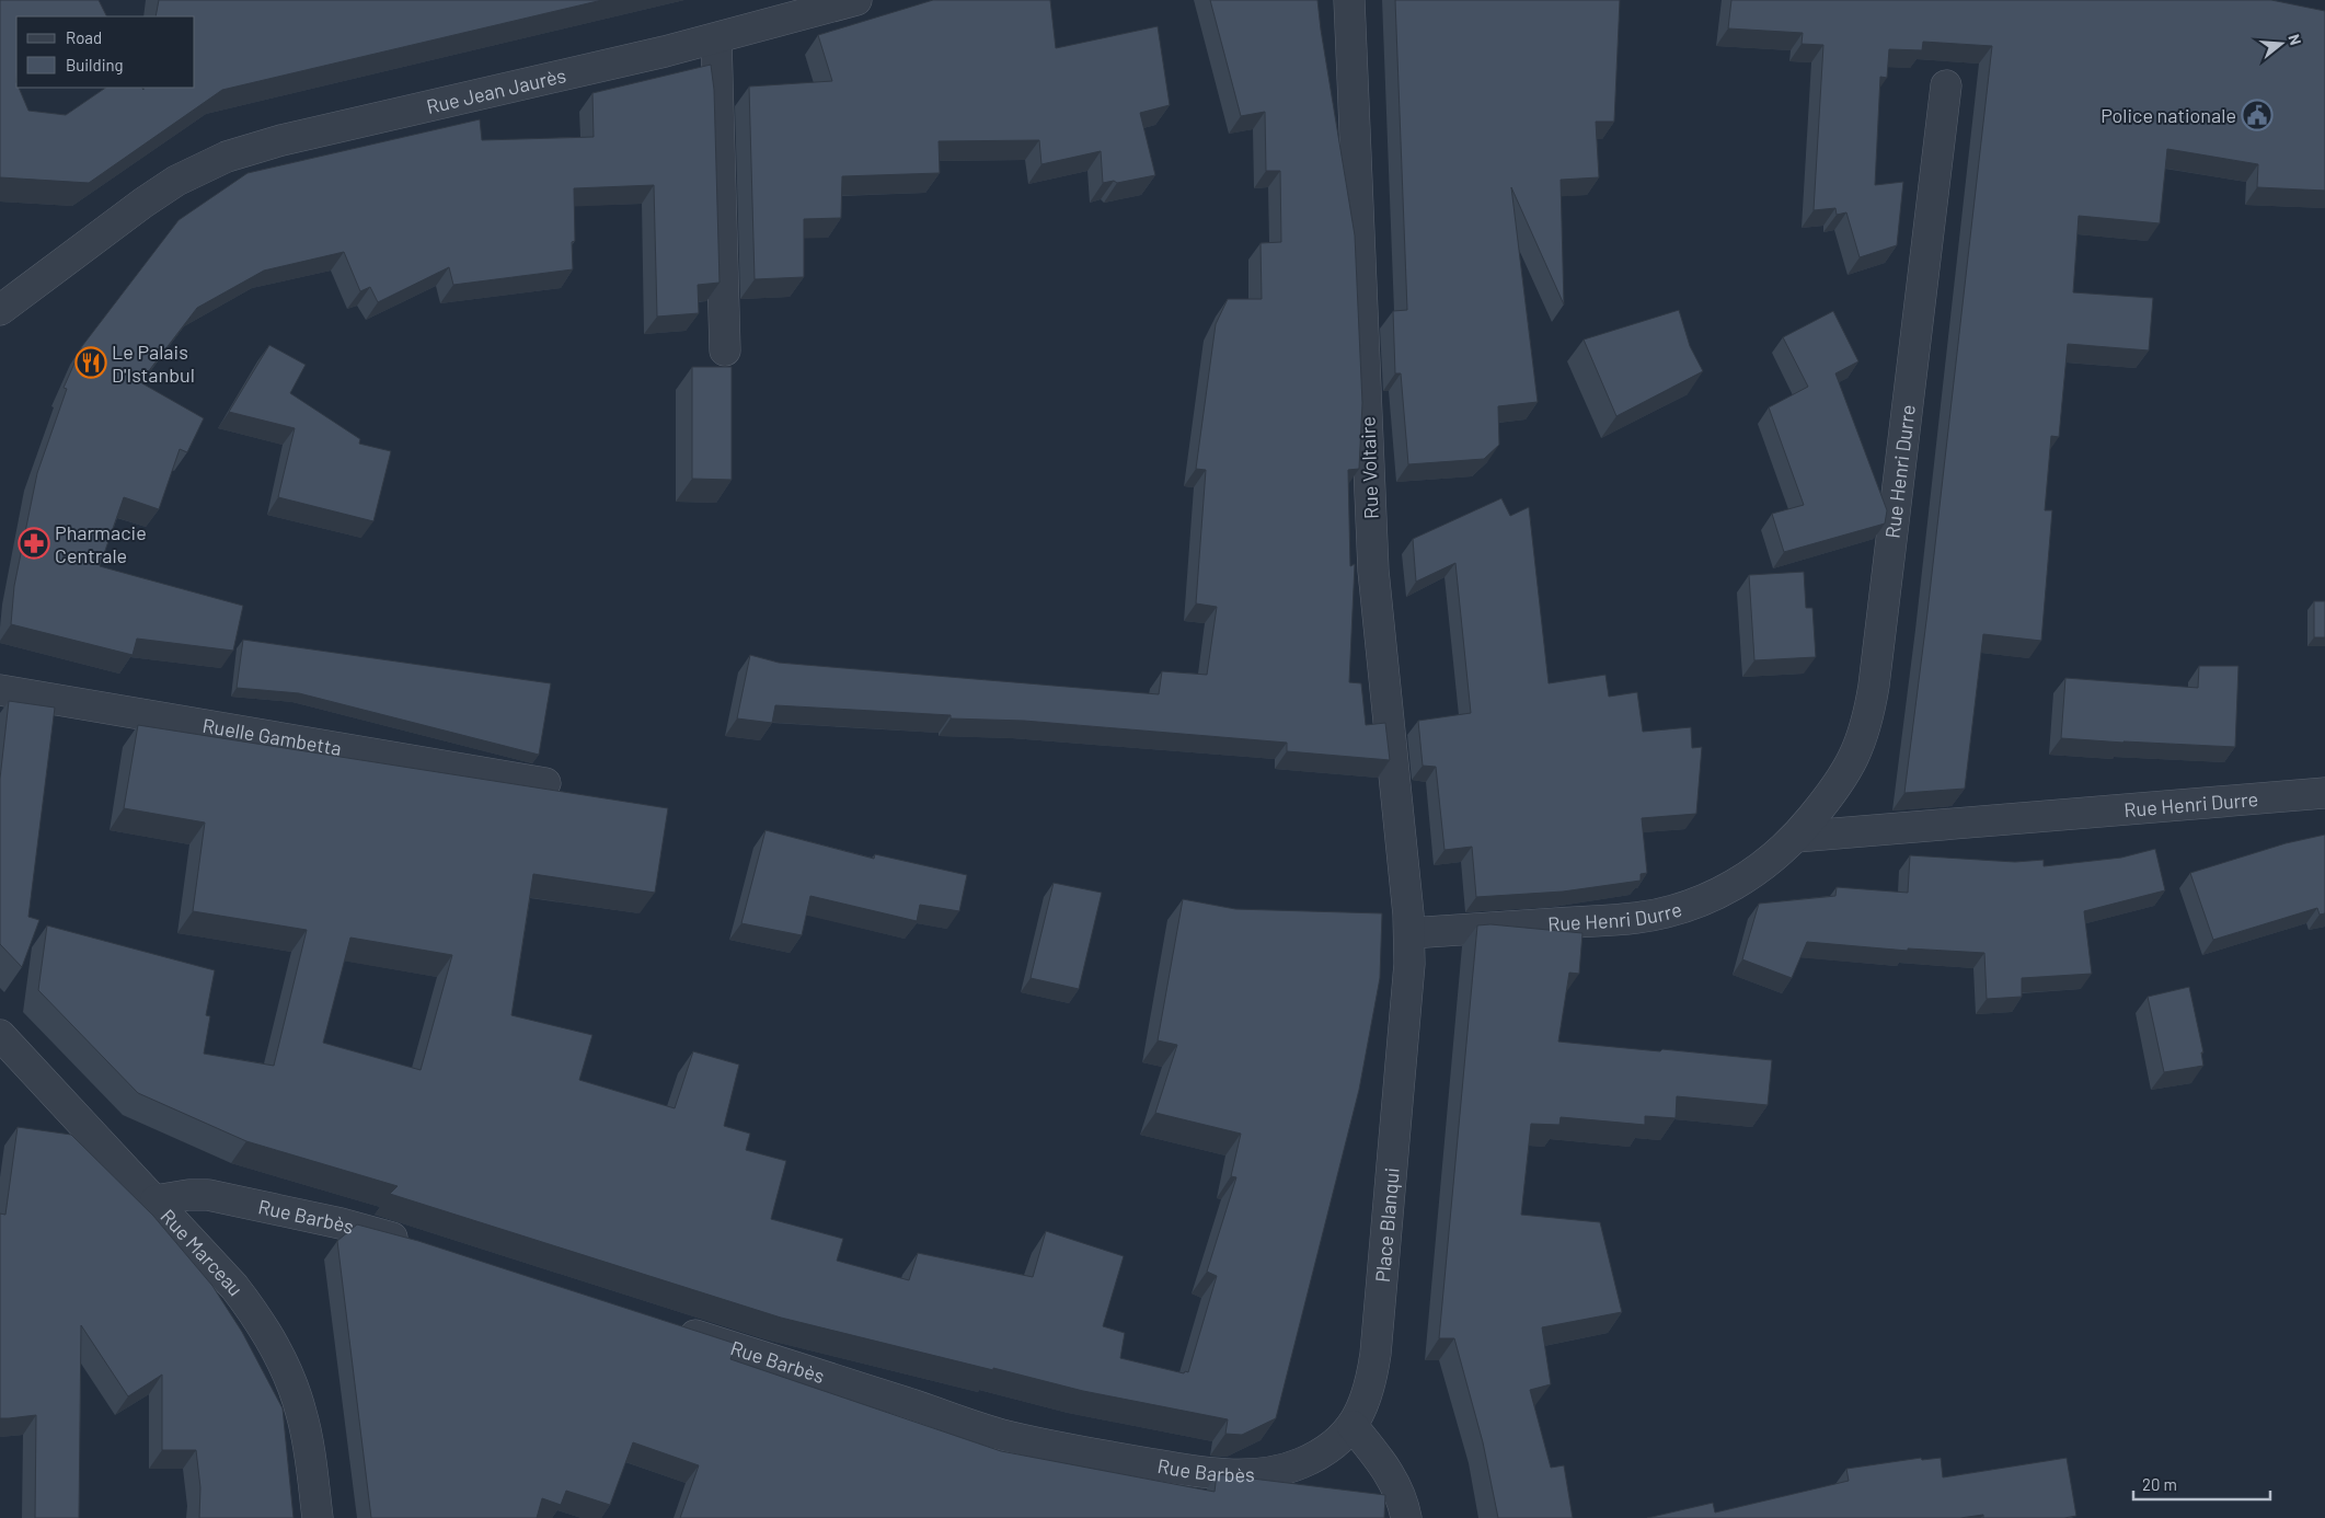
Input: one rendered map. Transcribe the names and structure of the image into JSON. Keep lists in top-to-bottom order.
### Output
{
  "streets": {
    "street": [
      "Rue Jean Jaurès",
      "Rue Voltaire",
      "Rue Henri Durre",
      "Ruelle Gambetta",
      "Rue Barbès",
      "Place Blanqui",
      "Rue Marceau"
    ]
  },
  "crossings": [
    ["Rue Voltaire", "Rue Henri Durre"],
    ["Rue Voltaire", "Place Blanqui"],
    ["Rue Henri Durre", "Place Blanqui"],
    ["Rue Barbès", "Place Blanqui"],
    ["Rue Barbès", "Rue Marceau"]
  ],
  "places": {
    "public building": ["Police nationale"],
    "restaurant": ["Le Palais D'Istanbul"],
    "pharmacy": ["Pharmacie Centrale"]
  },
  "legend": ["Road", "Building"],
  "scale_bar": "20 m",
  "north": "right"
}
